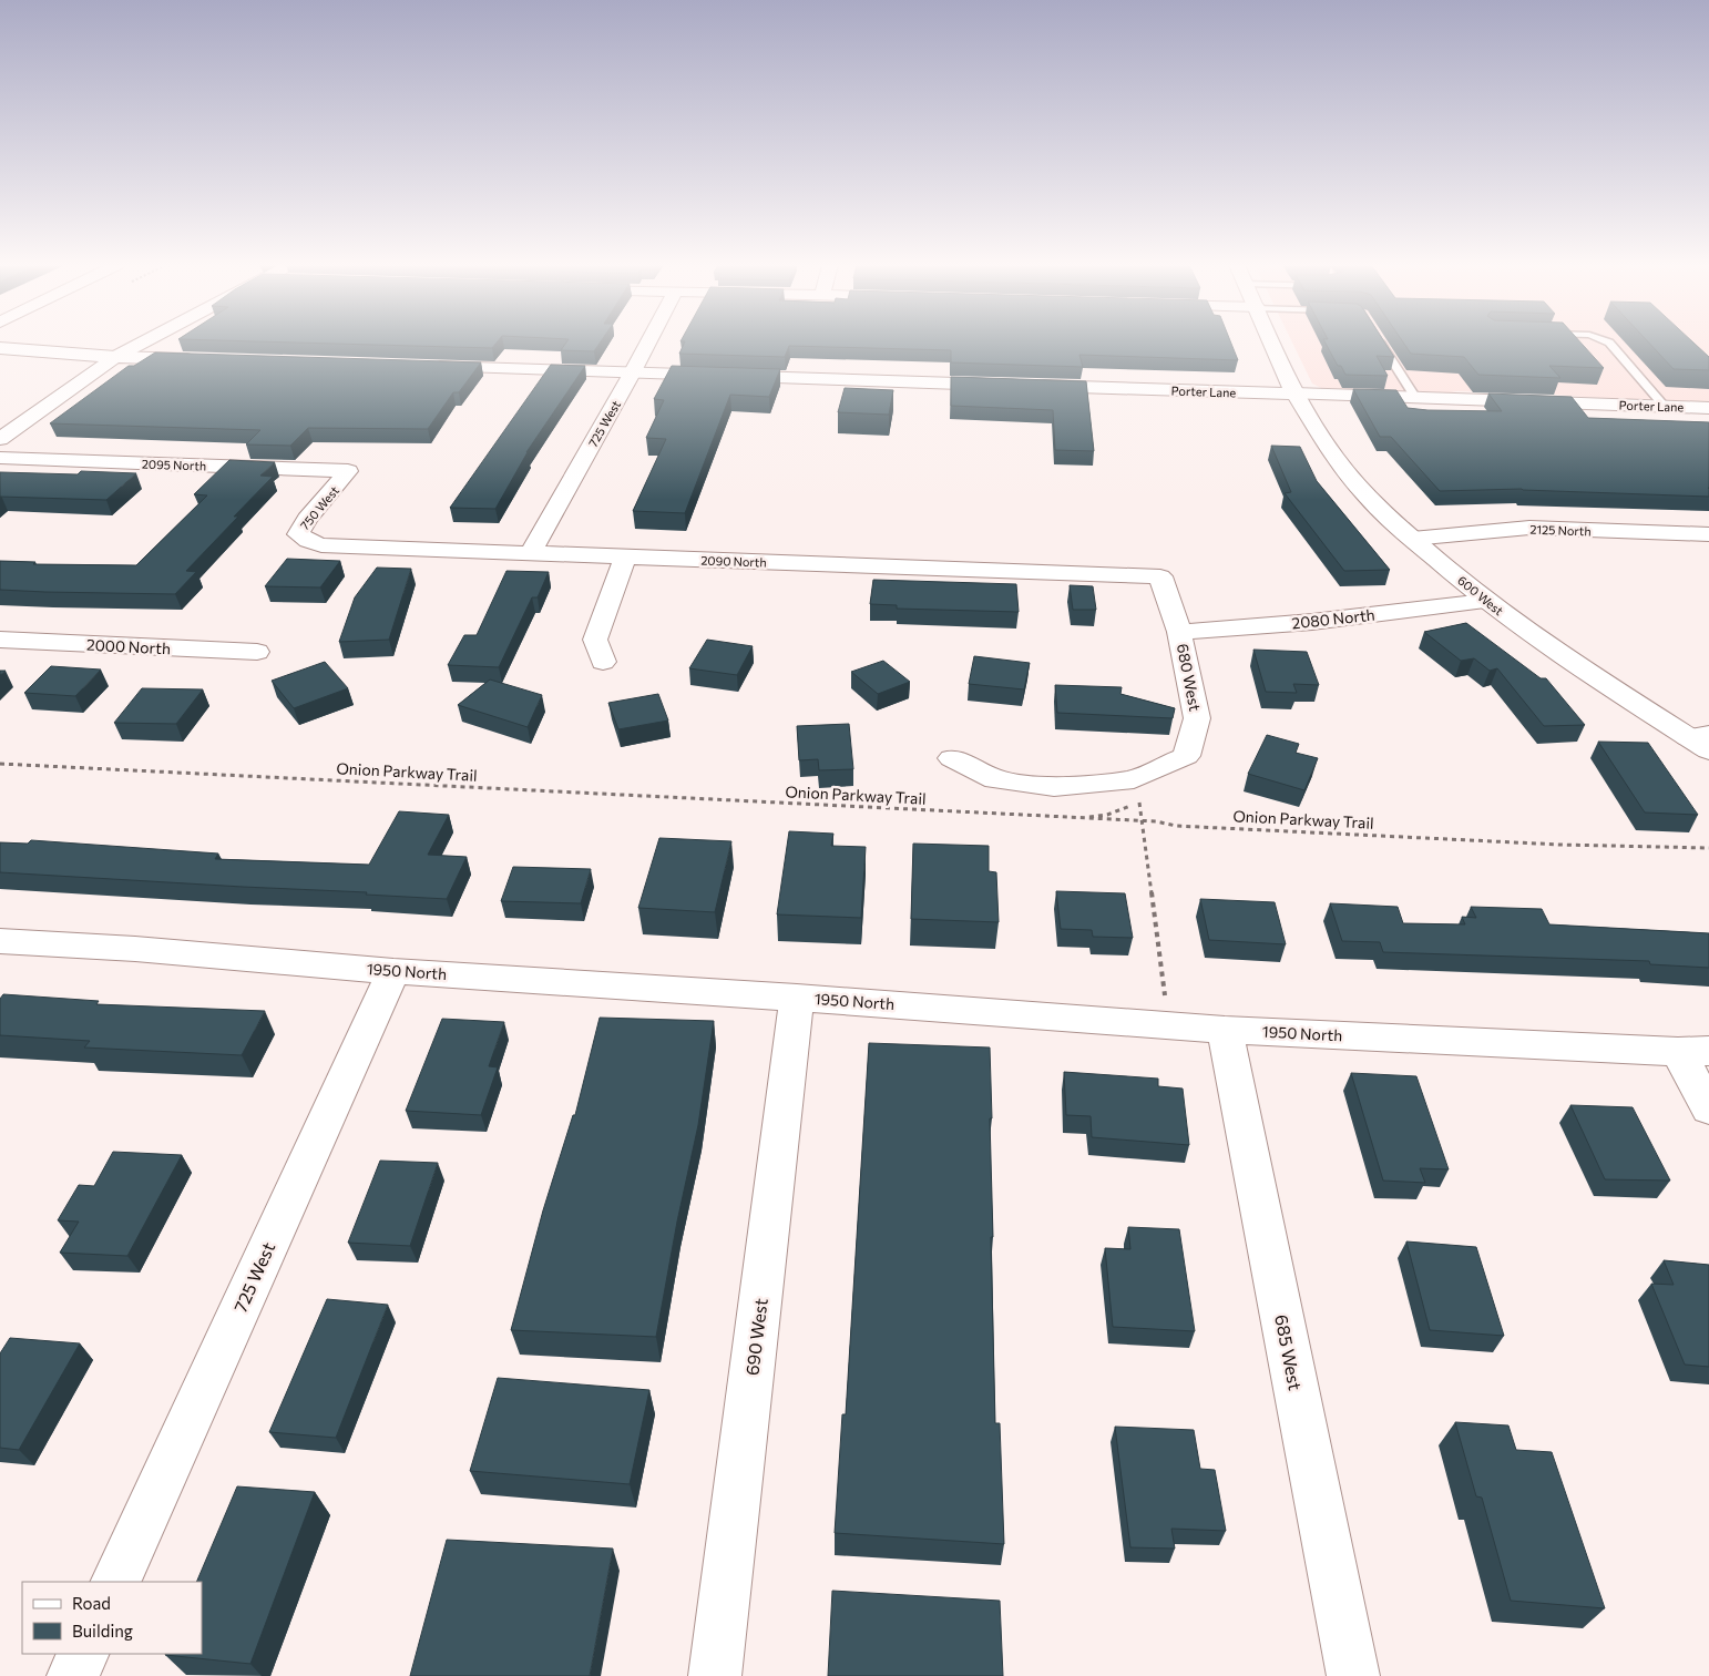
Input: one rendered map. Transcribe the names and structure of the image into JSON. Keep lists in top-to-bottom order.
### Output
{
  "streets": {
    "street": [
      "Porter Lane",
      "725 West",
      "2095 North",
      "750 West",
      "2125 North",
      "2090 North",
      "600 West",
      "2080 North",
      "2000 North",
      "680 West",
      "1950 North",
      "690 West",
      "685 West"
    ],
    "path": ["Onion Parkway Trail"]
  },
  "crossings": [
    ["Porter Lane", "600 West"],
    ["725 West", "2090 North"],
    ["725 West", "1950 North"],
    ["2095 North", "750 West"],
    ["750 West", "2090 North"],
    ["2125 North", "600 West"],
    ["2090 North", "680 West"],
    ["600 West", "2080 North"],
    ["2080 North", "680 West"],
    ["1950 North", "690 West"],
    ["1950 North", "685 West"]
  ],
  "legend": ["Road", "Building"]
}
